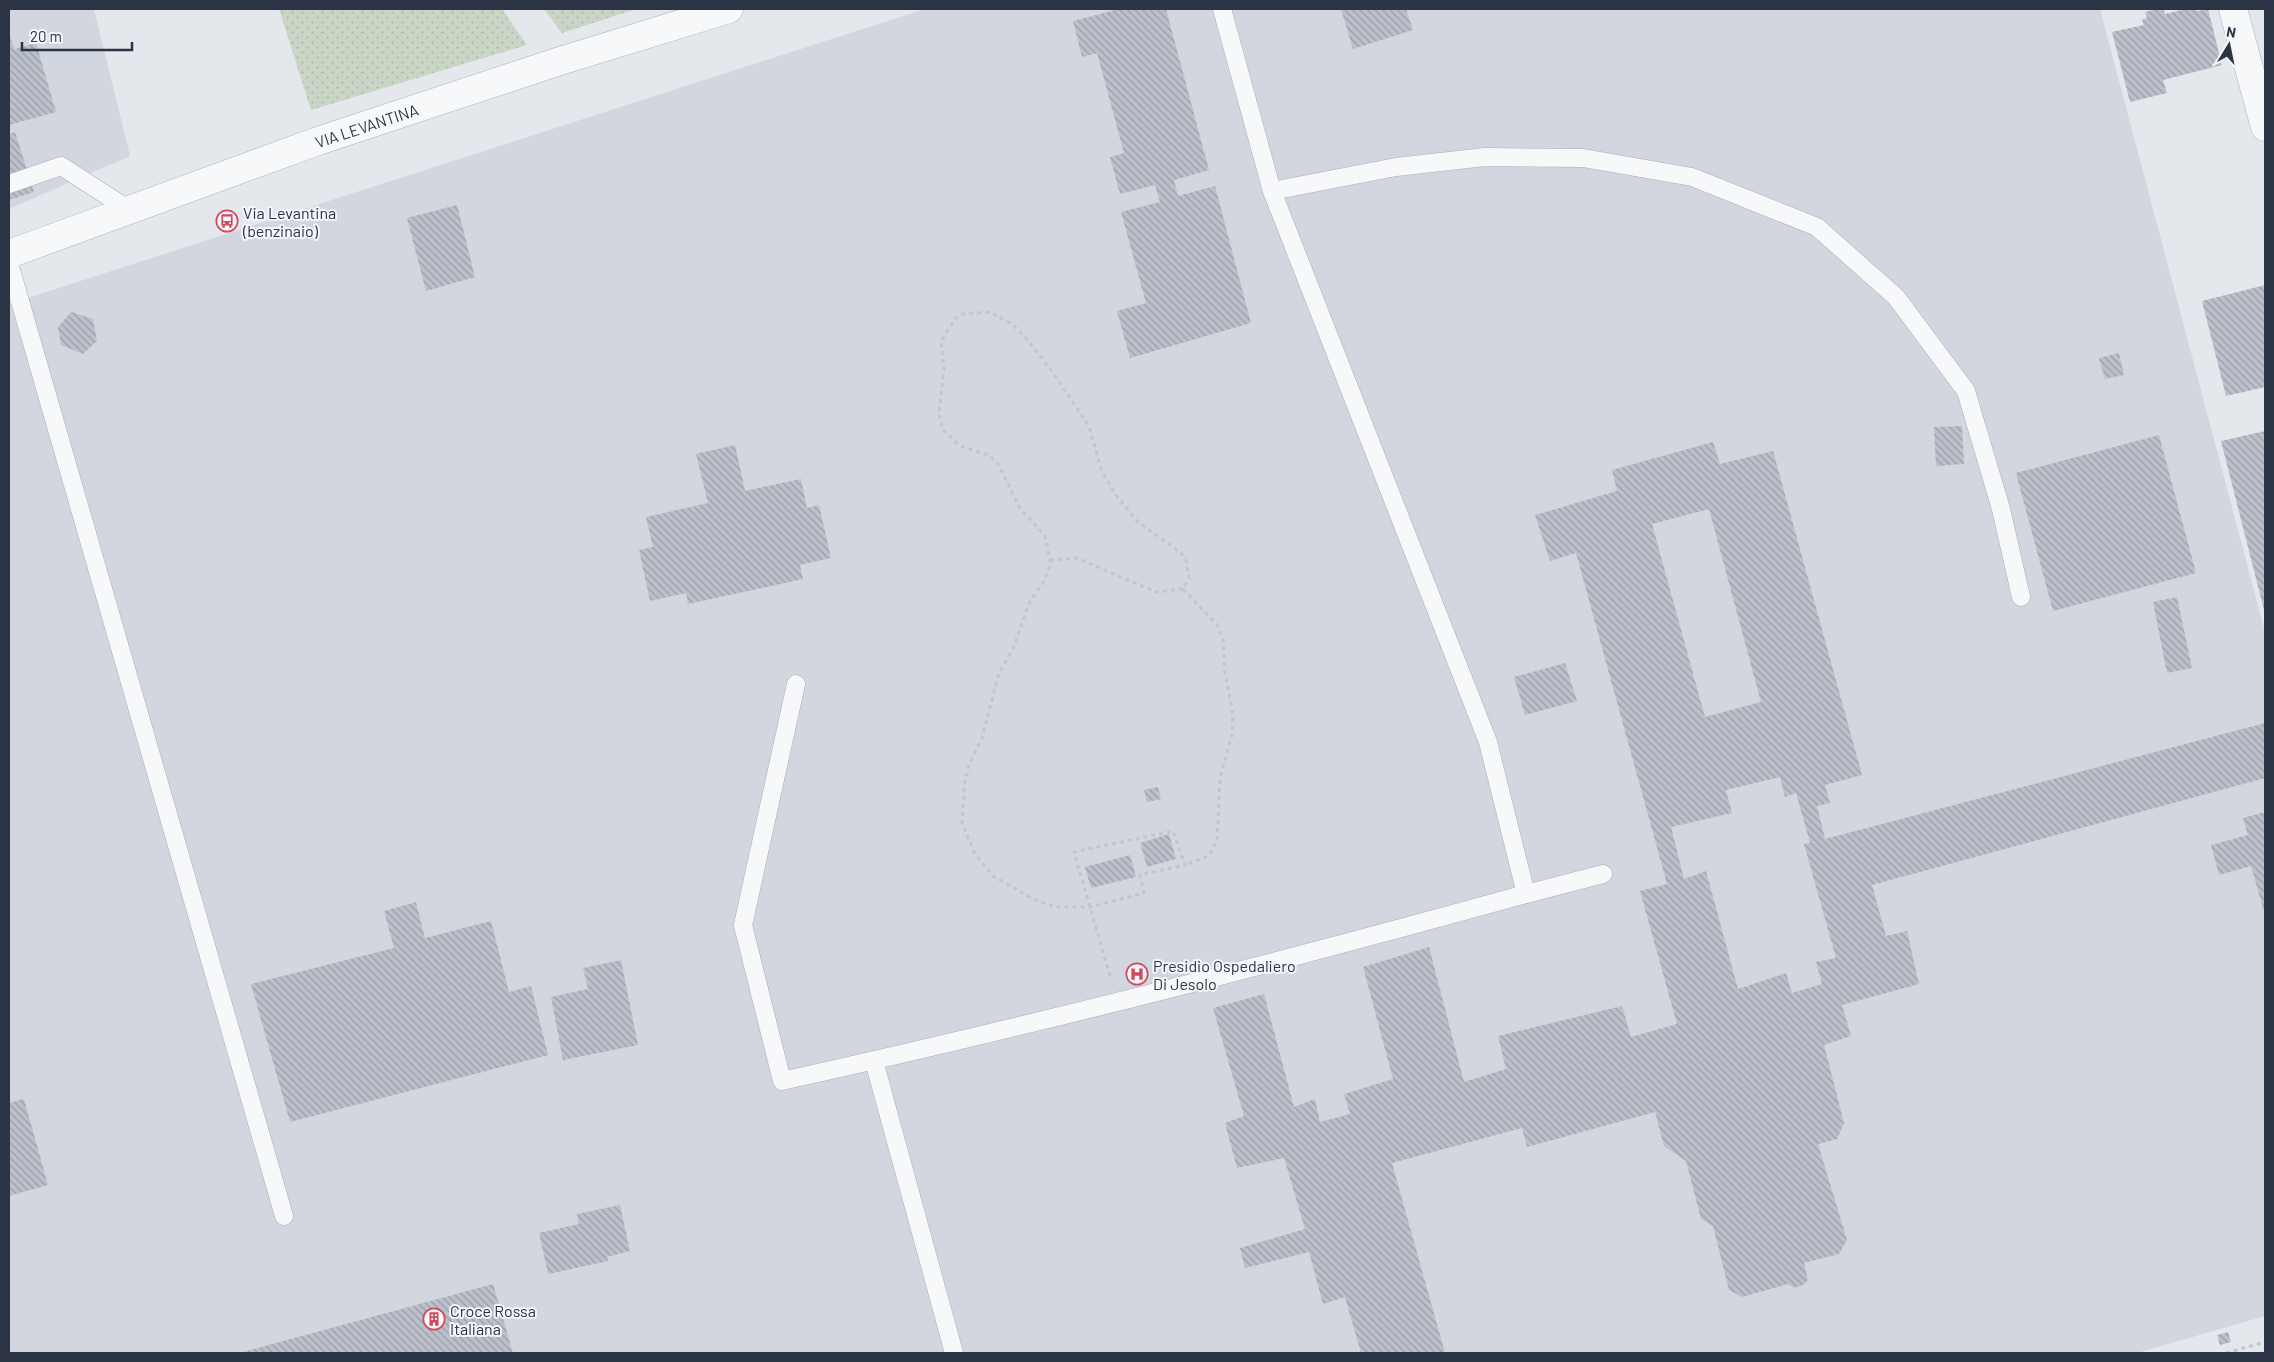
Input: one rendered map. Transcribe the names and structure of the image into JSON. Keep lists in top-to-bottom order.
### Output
{
  "streets": {
    "street": ["VIA LEVANTINA"]
  },
  "places": {
    "bus stop": ["Via Levantina (benzinaio)"],
    "hospital": ["Presidio Ospedaliero Di Jesolo"],
    "building": ["Croce Rossa Italiana"]
  },
  "scale_bar": "20 m",
  "north": "top"
}
